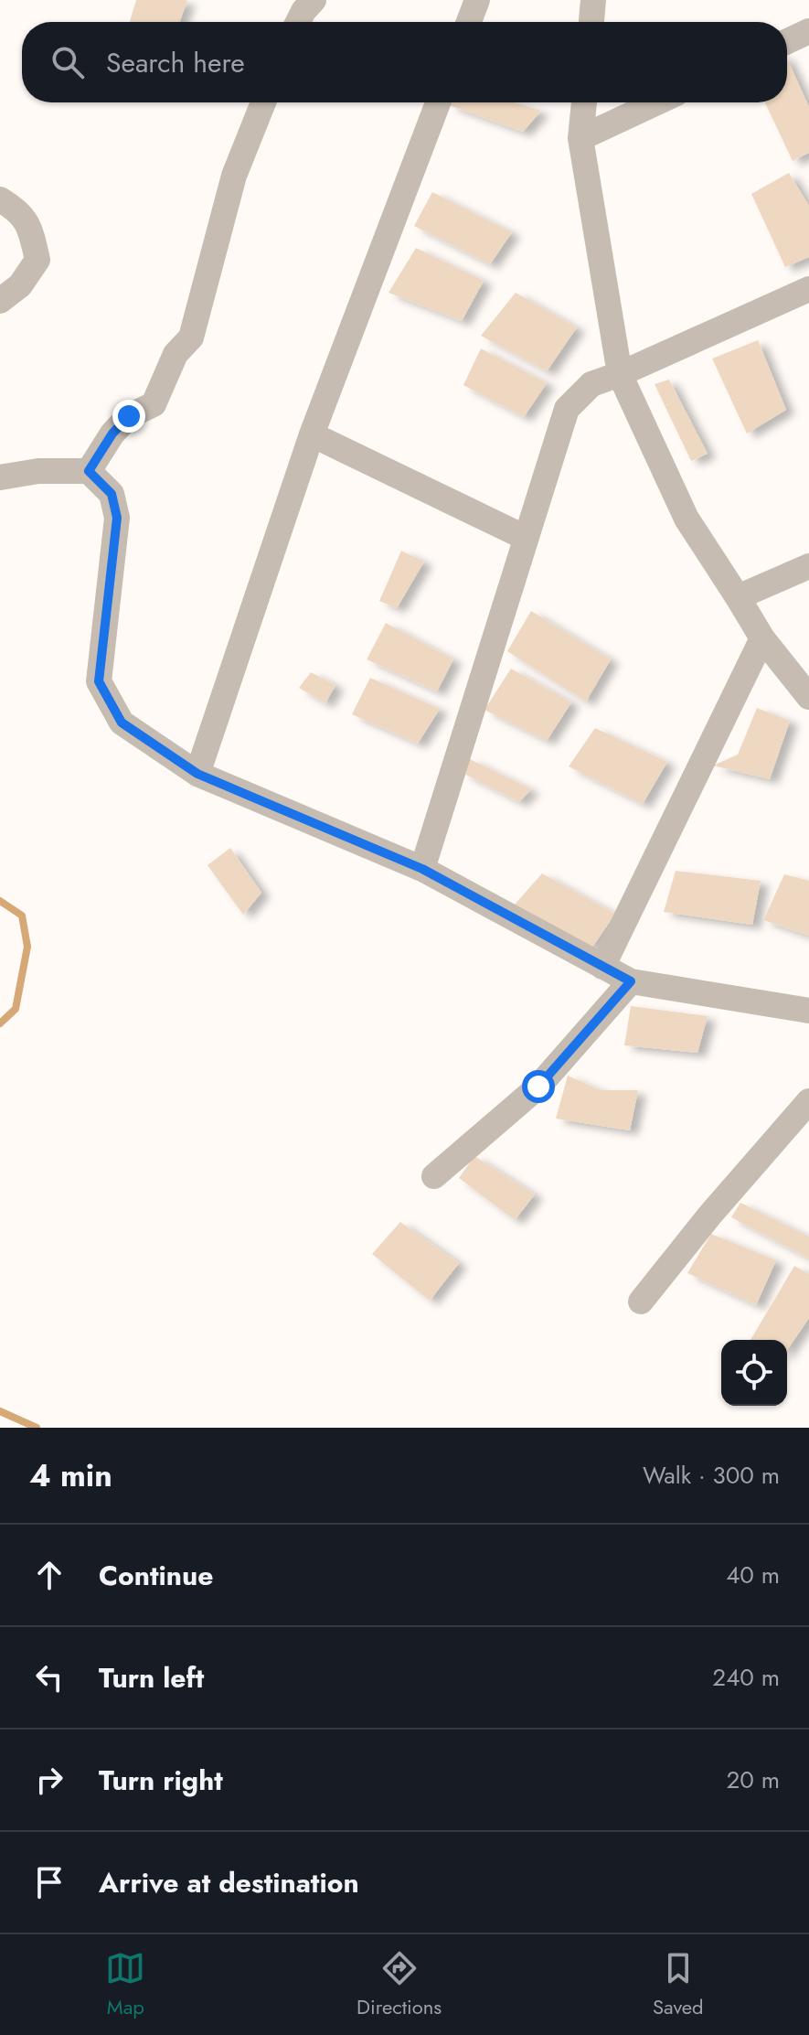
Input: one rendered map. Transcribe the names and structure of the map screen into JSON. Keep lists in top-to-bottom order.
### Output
{
  "page": {
    "search": "Search here",
    "heading": ["4 min", "Walk · 300 m"],
    "list": [
      ["Continue", "40 m"],
      ["Turn left", "240 m"],
      ["Turn right", "20 m"],
      "Arrive at destination"
    ],
    "nav": ["Map", "Directions", "Saved"]
  }
}
